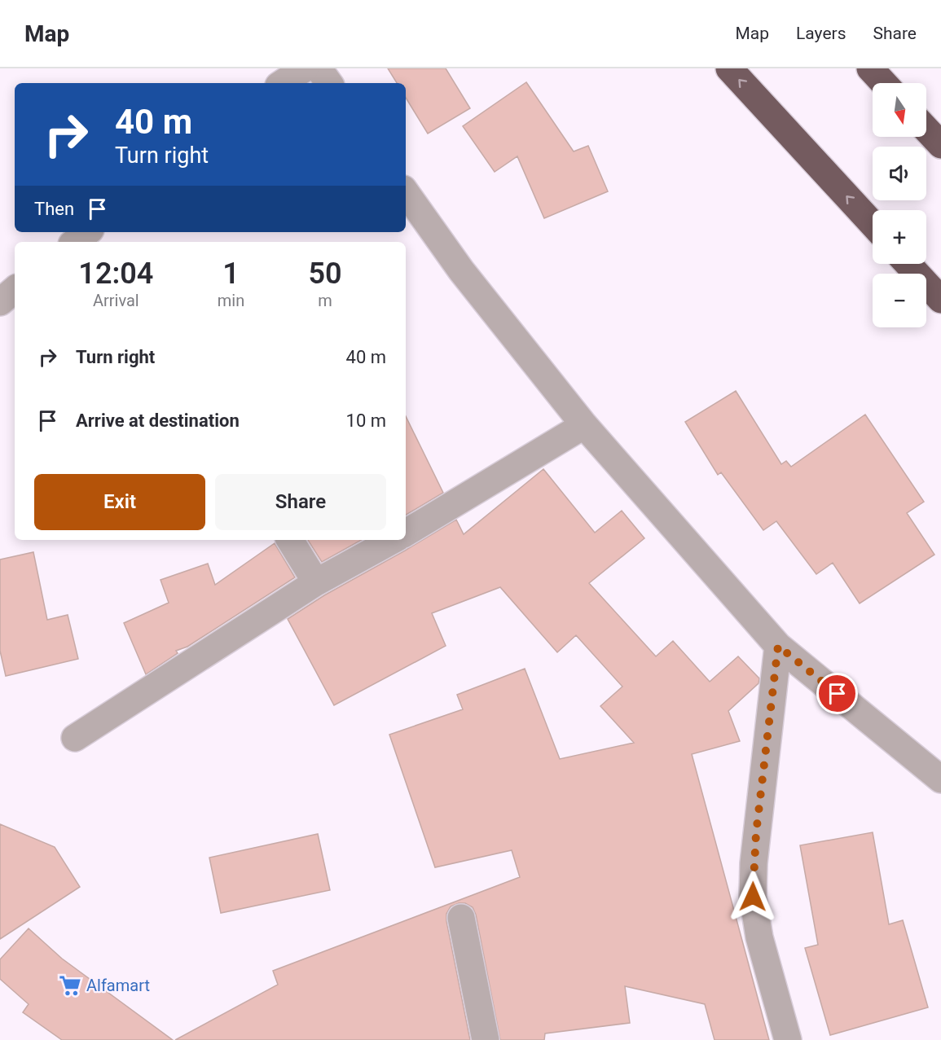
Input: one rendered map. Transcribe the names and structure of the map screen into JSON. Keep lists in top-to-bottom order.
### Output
{
  "places": {
    "supermarket": ["Alfamart"]
  },
  "north": "bottom",
  "page": {
    "header": "Map",
    "nav": ["Map", "Layers", "Share"],
    "map_buttons": ["+", "−"],
    "turn": ["40 m", "Turn right"],
    "then": "Then",
    "eta": [
      "12:04",
      "Arrival",
      "1",
      "min",
      "50",
      "m"
    ],
    "list": [
      {
        "name": "Turn right",
        "value": "40 m"
      },
      {
        "name": "Arrive at destination",
        "value": "10 m"
      }
    ],
    "buttons": ["Exit", "Share"]
  }
}
